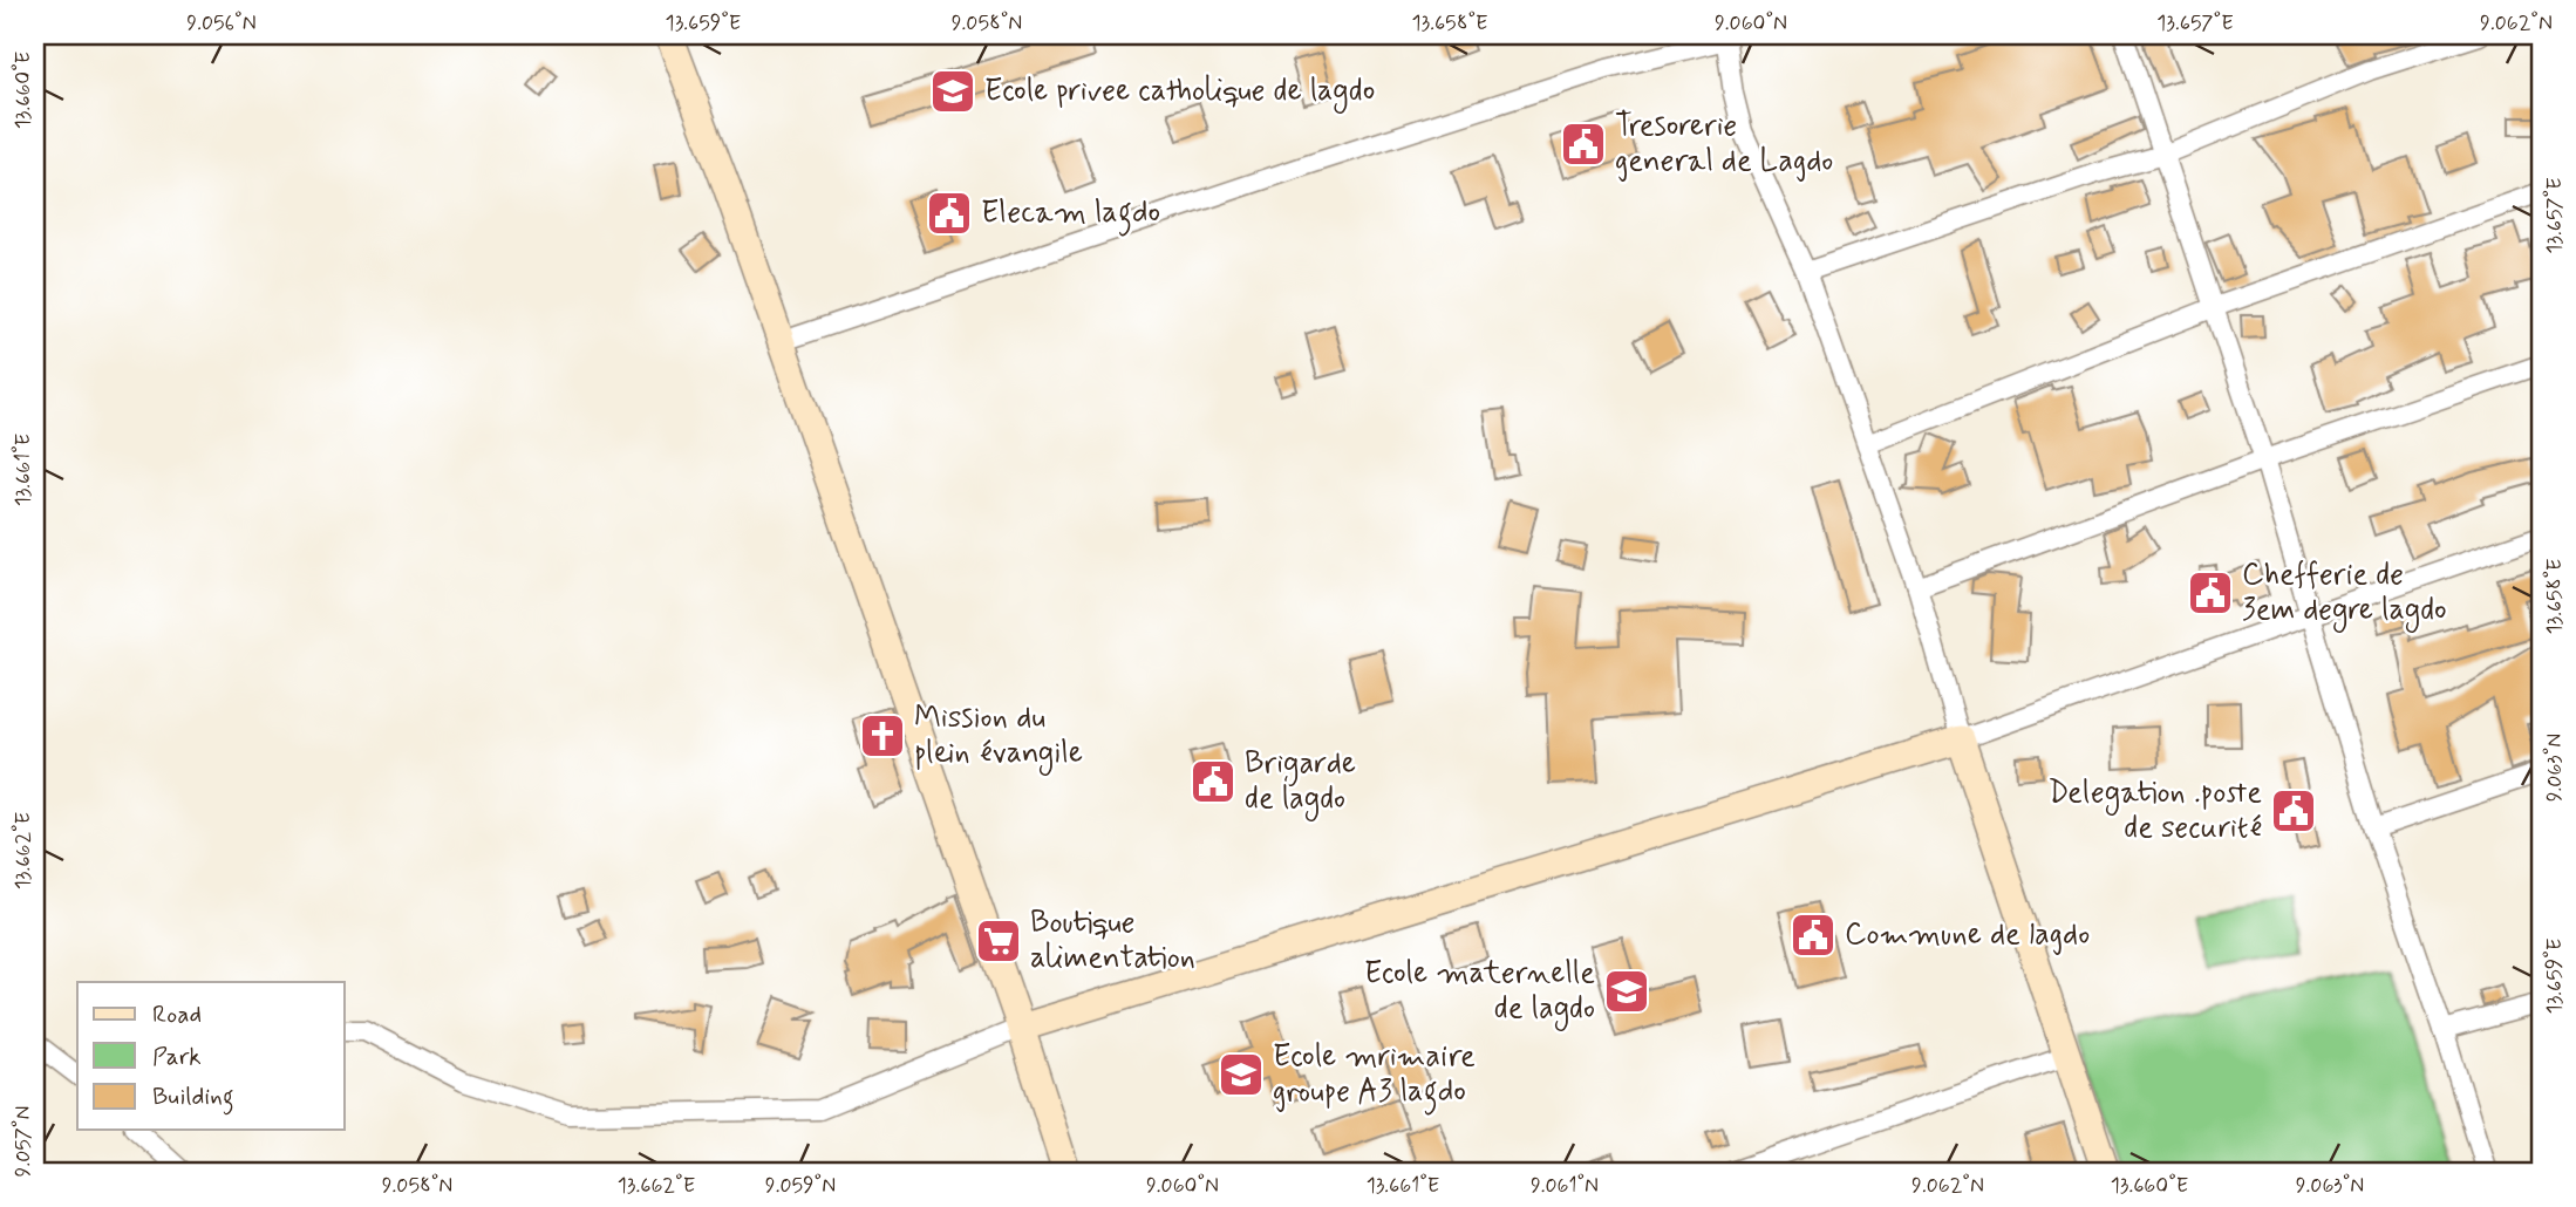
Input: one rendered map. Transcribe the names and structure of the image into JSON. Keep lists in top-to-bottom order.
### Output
{
  "places": {
    "school or university": ["Ecole privee catholique de lagdo", "Ecole maternelle de lagdo", "Ecole mrimaire groupe A3 lagdo"],
    "public building": [
      "Tresorerie general de Lagdo",
      "Elecam lagdo",
      "Chefferie de 3em degre lagdo",
      "Brigarde de lagdo",
      "Delegation .poste de securité",
      "Commune de lagdo"
    ],
    "church": ["Mission du plein évangile"],
    "supermarket": ["Boutique alimentation"]
  },
  "legend": ["Road", "Park", "Building"],
  "coordinates": [
    "9.056°N",
    "13.659°E",
    "9.058°N",
    "13.658°E",
    "9.060°N",
    "13.657°E",
    "9.062°N",
    "13.660°E",
    "13.661°E",
    "9.063°N",
    "13.662°E",
    "9.057°N",
    "9.059°N",
    "9.061°N"
  ]
}
